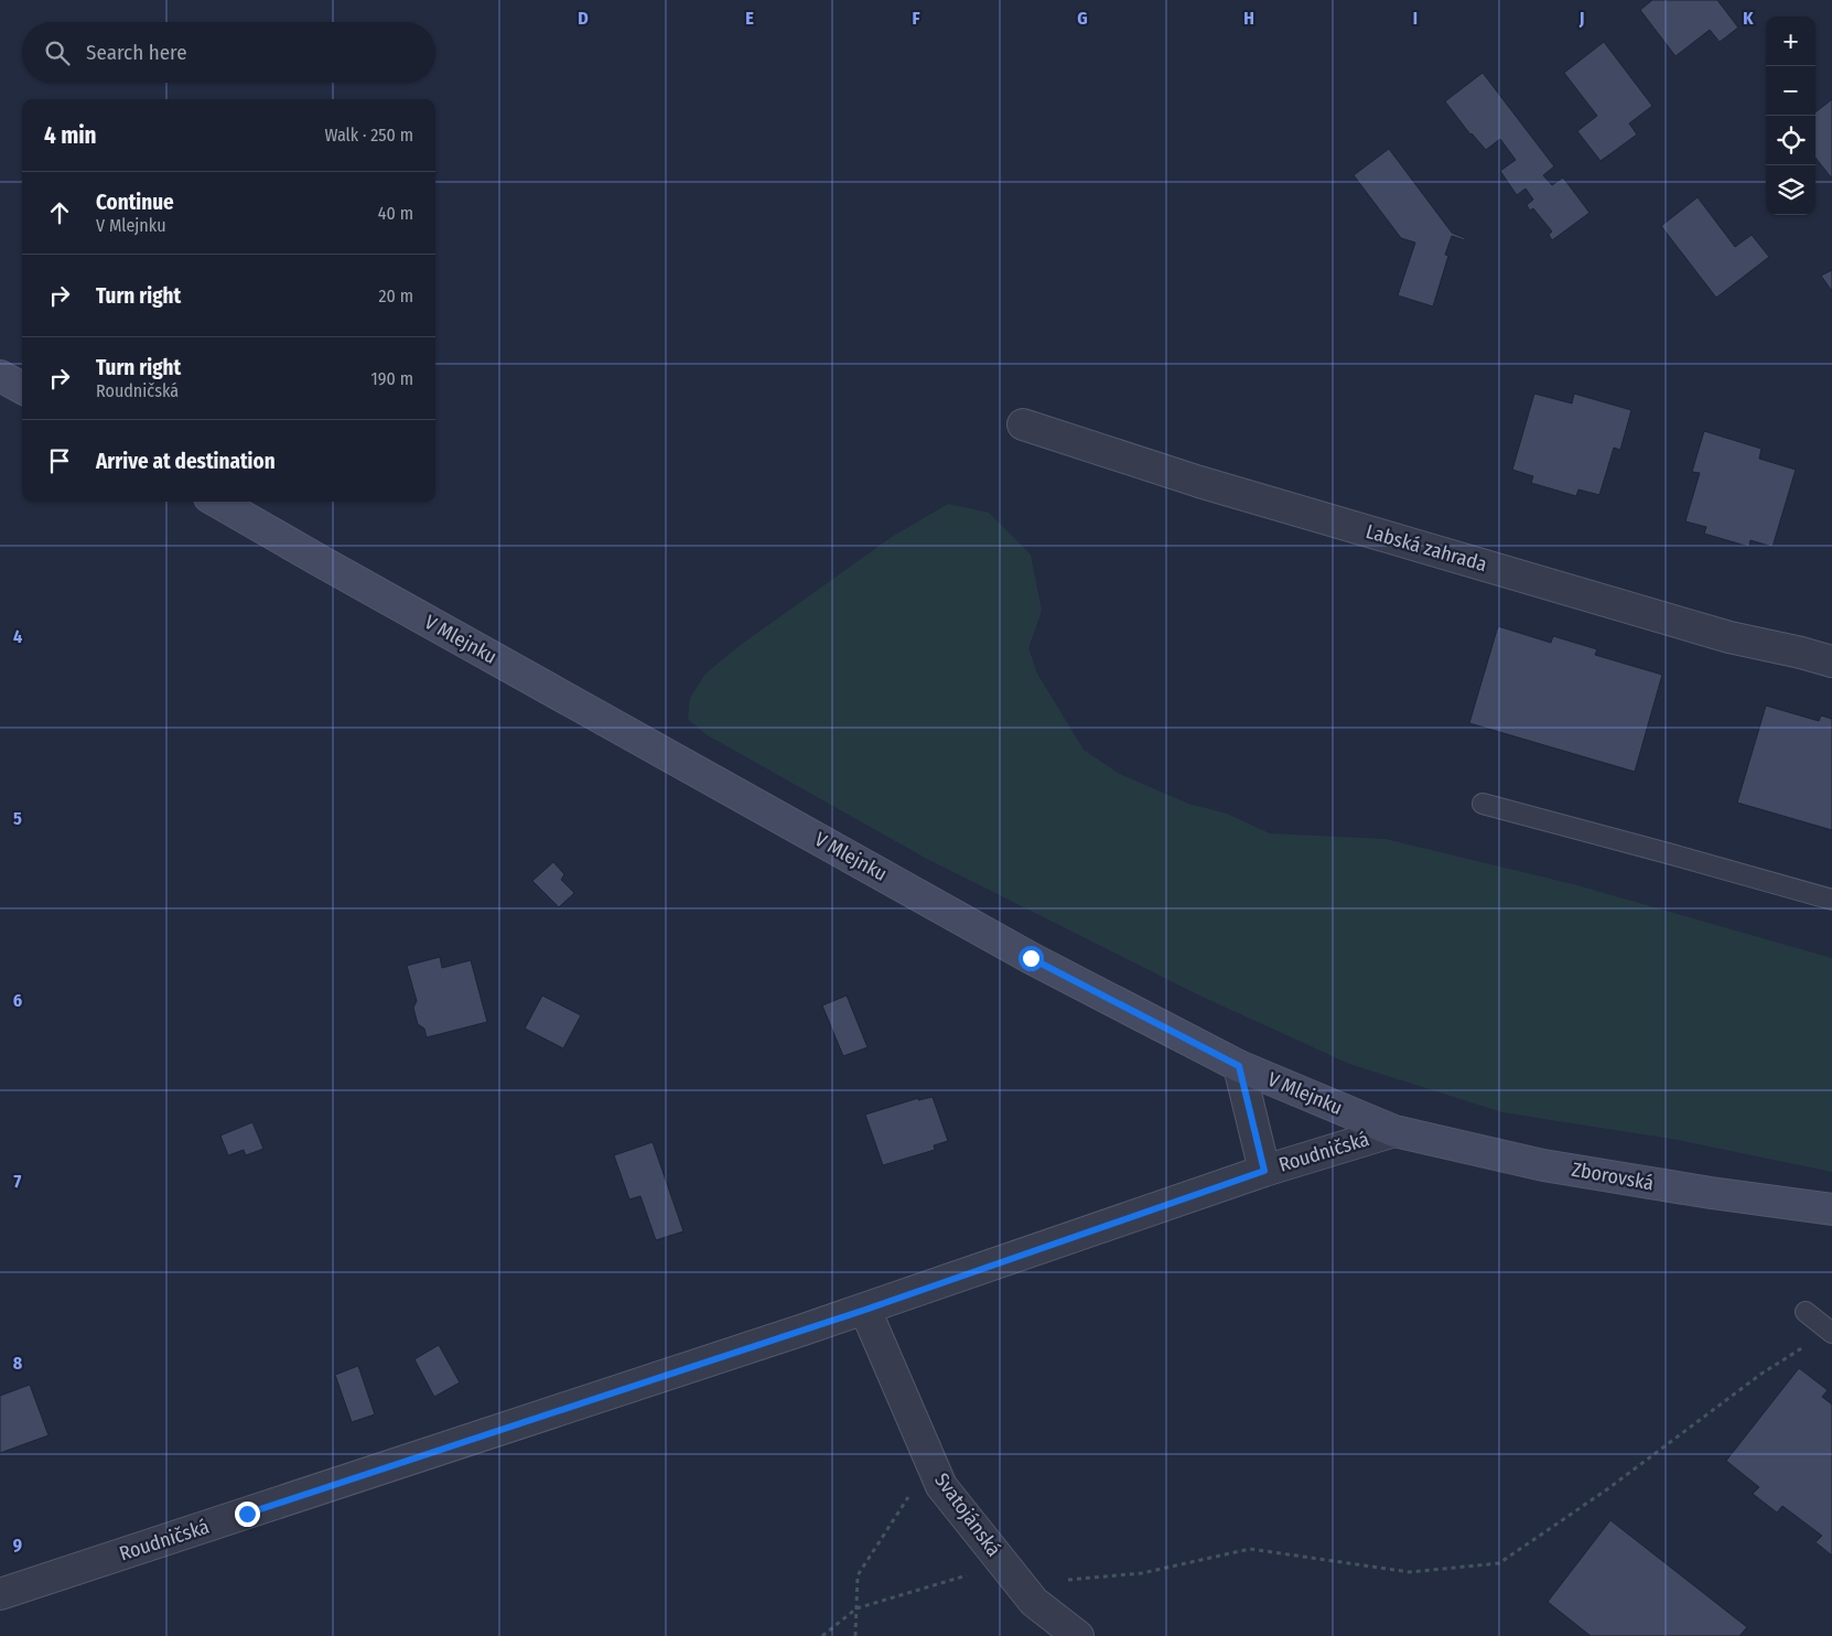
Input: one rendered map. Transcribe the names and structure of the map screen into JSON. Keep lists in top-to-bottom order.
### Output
{
  "streets": {
    "street": [
      "Labská zahrada",
      "V Mlejnku",
      "Roudničská",
      "Zborovská",
      "Svatojánská"
    ]
  },
  "crossings": [
    ["V Mlejnku", "Roudničská"],
    ["V Mlejnku", "Zborovská"],
    ["Roudničská", "Zborovská"],
    ["Roudničská", "Svatojánská"]
  ],
  "page": {
    "map_buttons": ["+", "−"],
    "search": "Search here",
    "heading": ["4 min", "Walk · 250 m"],
    "list": [
      ["Continue", "V Mlejnku", "40 m"],
      ["Turn right", "20 m"],
      ["Turn right", "Roudničská", "190 m"],
      "Arrive at destination"
    ]
  },
  "grid": {
    "columns": [
      "D",
      "E",
      "F",
      "G",
      "H",
      "I",
      "J",
      "K"
    ],
    "rows": [
      "4",
      "5",
      "6",
      "7",
      "8",
      "9"
    ]
  }
}
